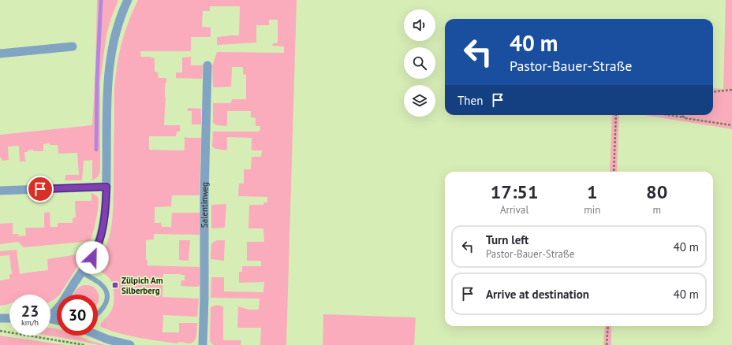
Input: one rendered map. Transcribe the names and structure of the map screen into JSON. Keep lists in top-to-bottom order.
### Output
{
  "streets": {
    "street": ["Salentinweg"]
  },
  "places": {
    "transit": ["Zülpich Am Silberberg"]
  },
  "page": {
    "turn": ["40 m", "Pastor-Bauer-Straße"],
    "then": "Then",
    "eta": [
      "17:51",
      "Arrival",
      "1",
      "min",
      "80",
      "m"
    ],
    "list": [
      {
        "name": "Turn left",
        "note": "Pastor-Bauer-Straße",
        "value": "40 m"
      },
      {
        "name": "Arrive at destination",
        "value": "40 m"
      }
    ],
    "speed": "23 km/h",
    "limit": "30"
  }
}
